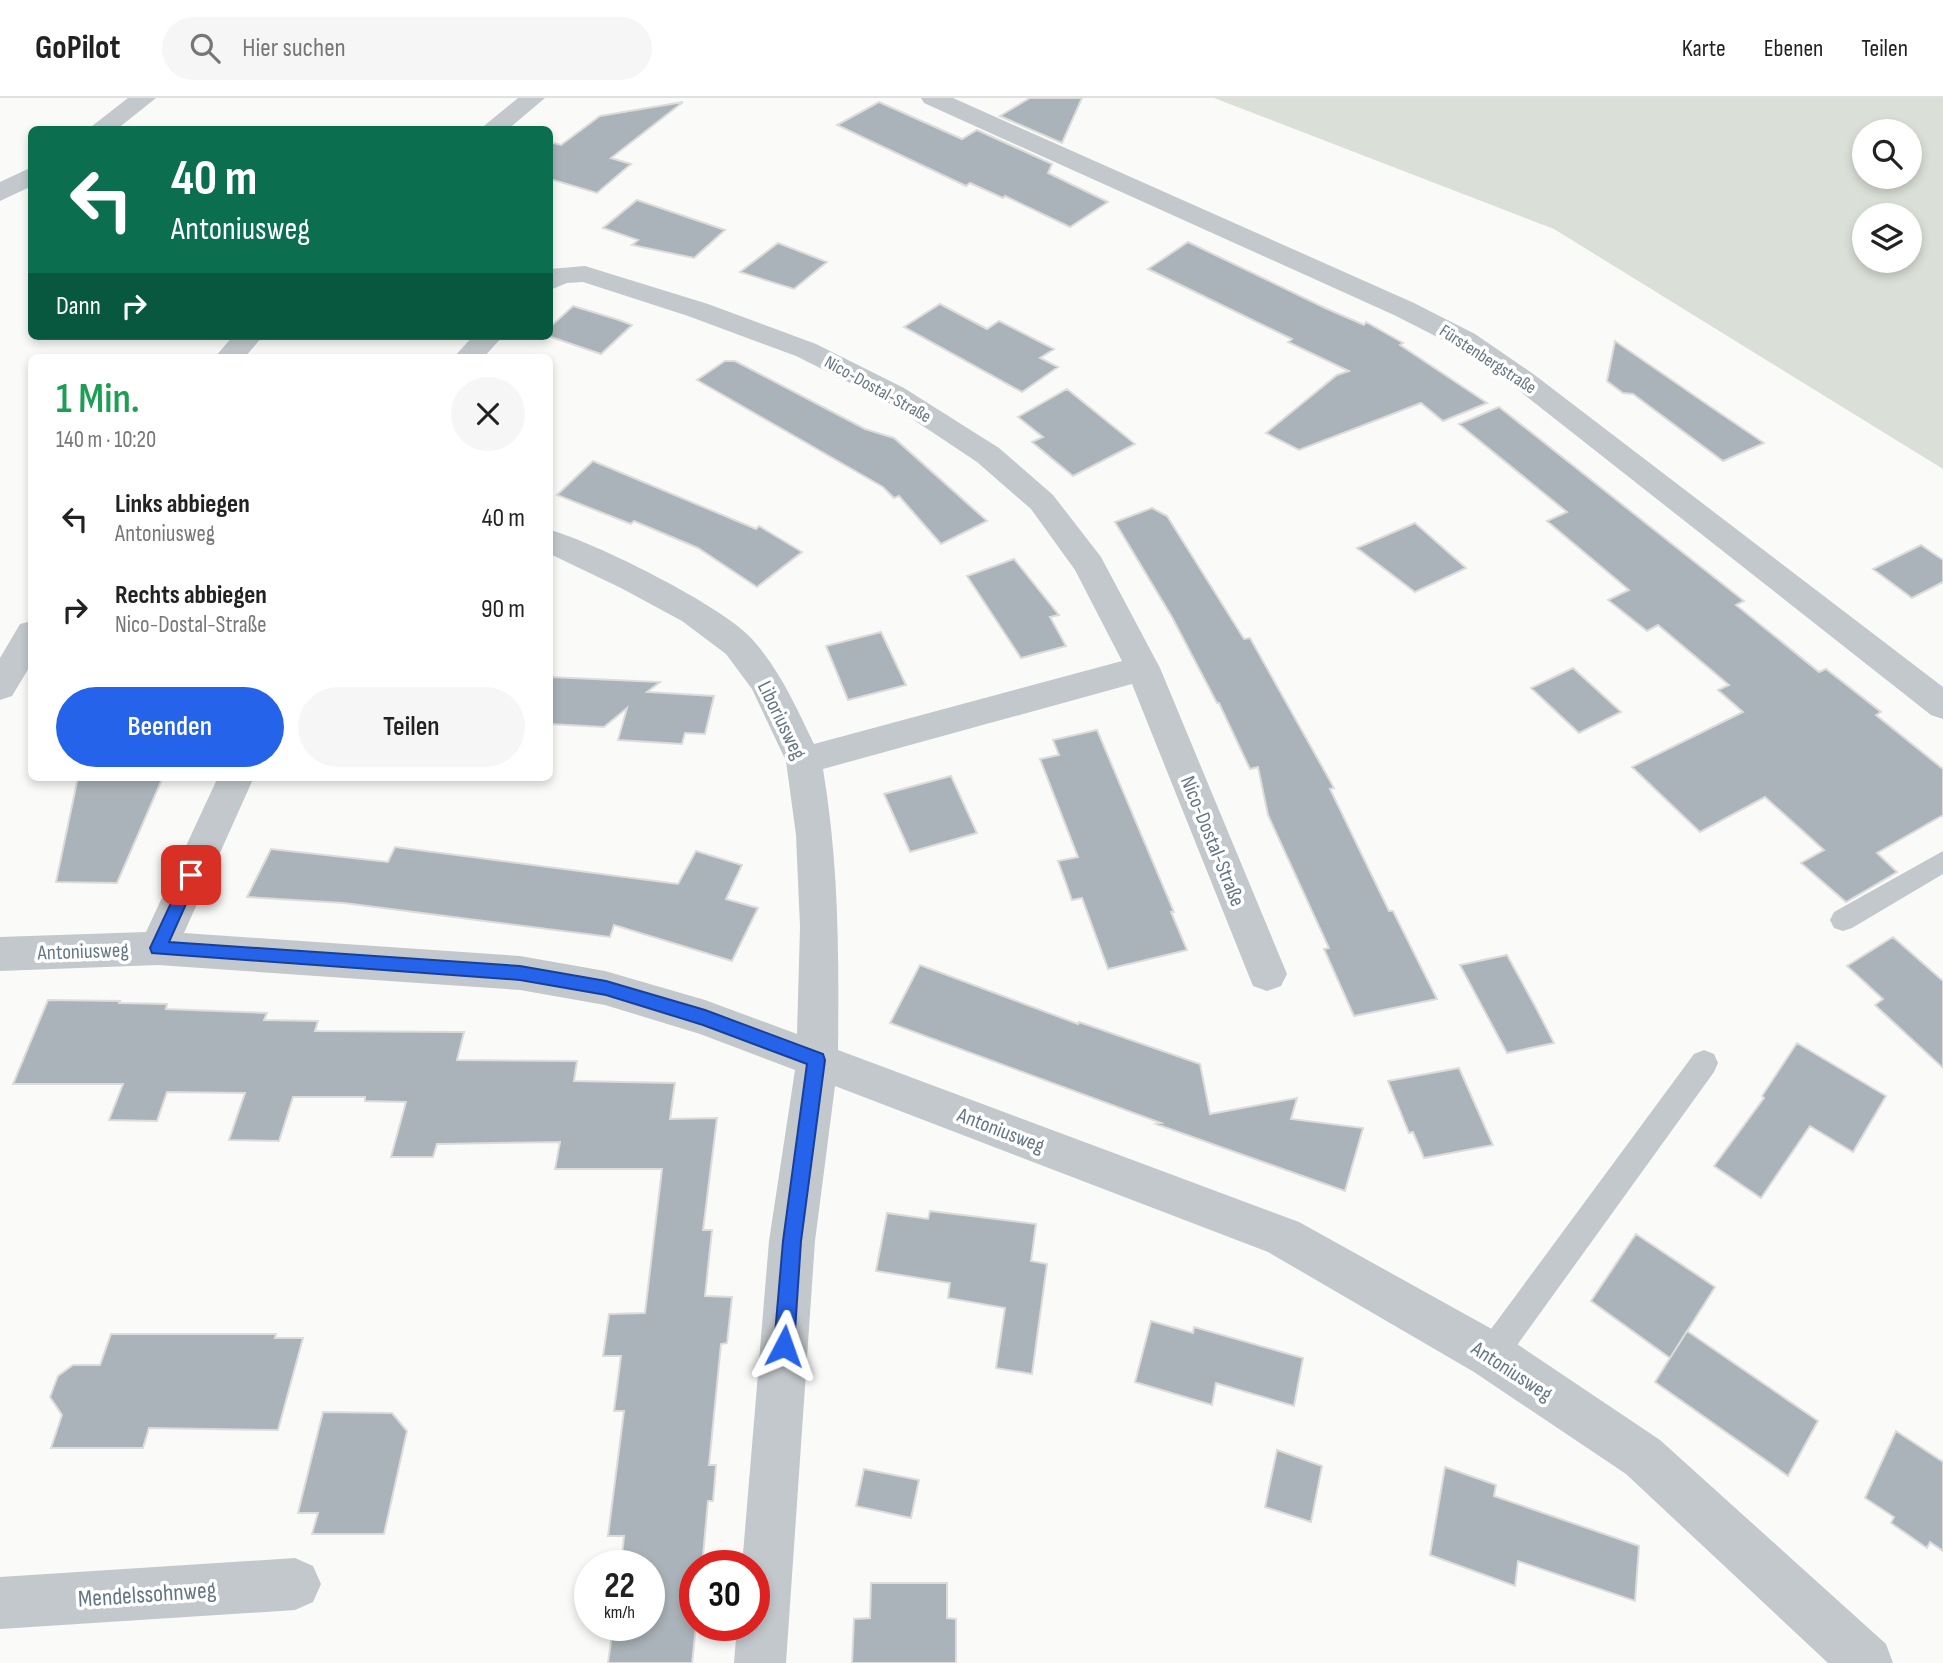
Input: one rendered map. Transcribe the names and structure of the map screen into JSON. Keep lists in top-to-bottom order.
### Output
{
  "streets": {
    "street": [
      "Fürstenbergstraße",
      "Nico-Dostal-Straße",
      "Liboriusweg",
      "Antoniusweg",
      "Mendelssohnweg"
    ]
  },
  "crossings": [
    ["Liboriusweg", "Antoniusweg"]
  ],
  "page": {
    "header": "GoPilot",
    "search": "Hier suchen",
    "nav": ["Karte", "Ebenen", "Teilen"],
    "turn": ["40 m", "Antoniusweg"],
    "then": "Dann",
    "heading": ["1 Min.", "140 m · 10:20"],
    "list": [
      {
        "name": "Links abbiegen",
        "note": "Antoniusweg",
        "value": "40 m"
      },
      {
        "name": "Rechts abbiegen",
        "note": "Nico-Dostal-Straße",
        "value": "90 m"
      }
    ],
    "buttons": ["Beenden", "Teilen"],
    "speed": "22 km/h",
    "limit": "30"
  }
}
